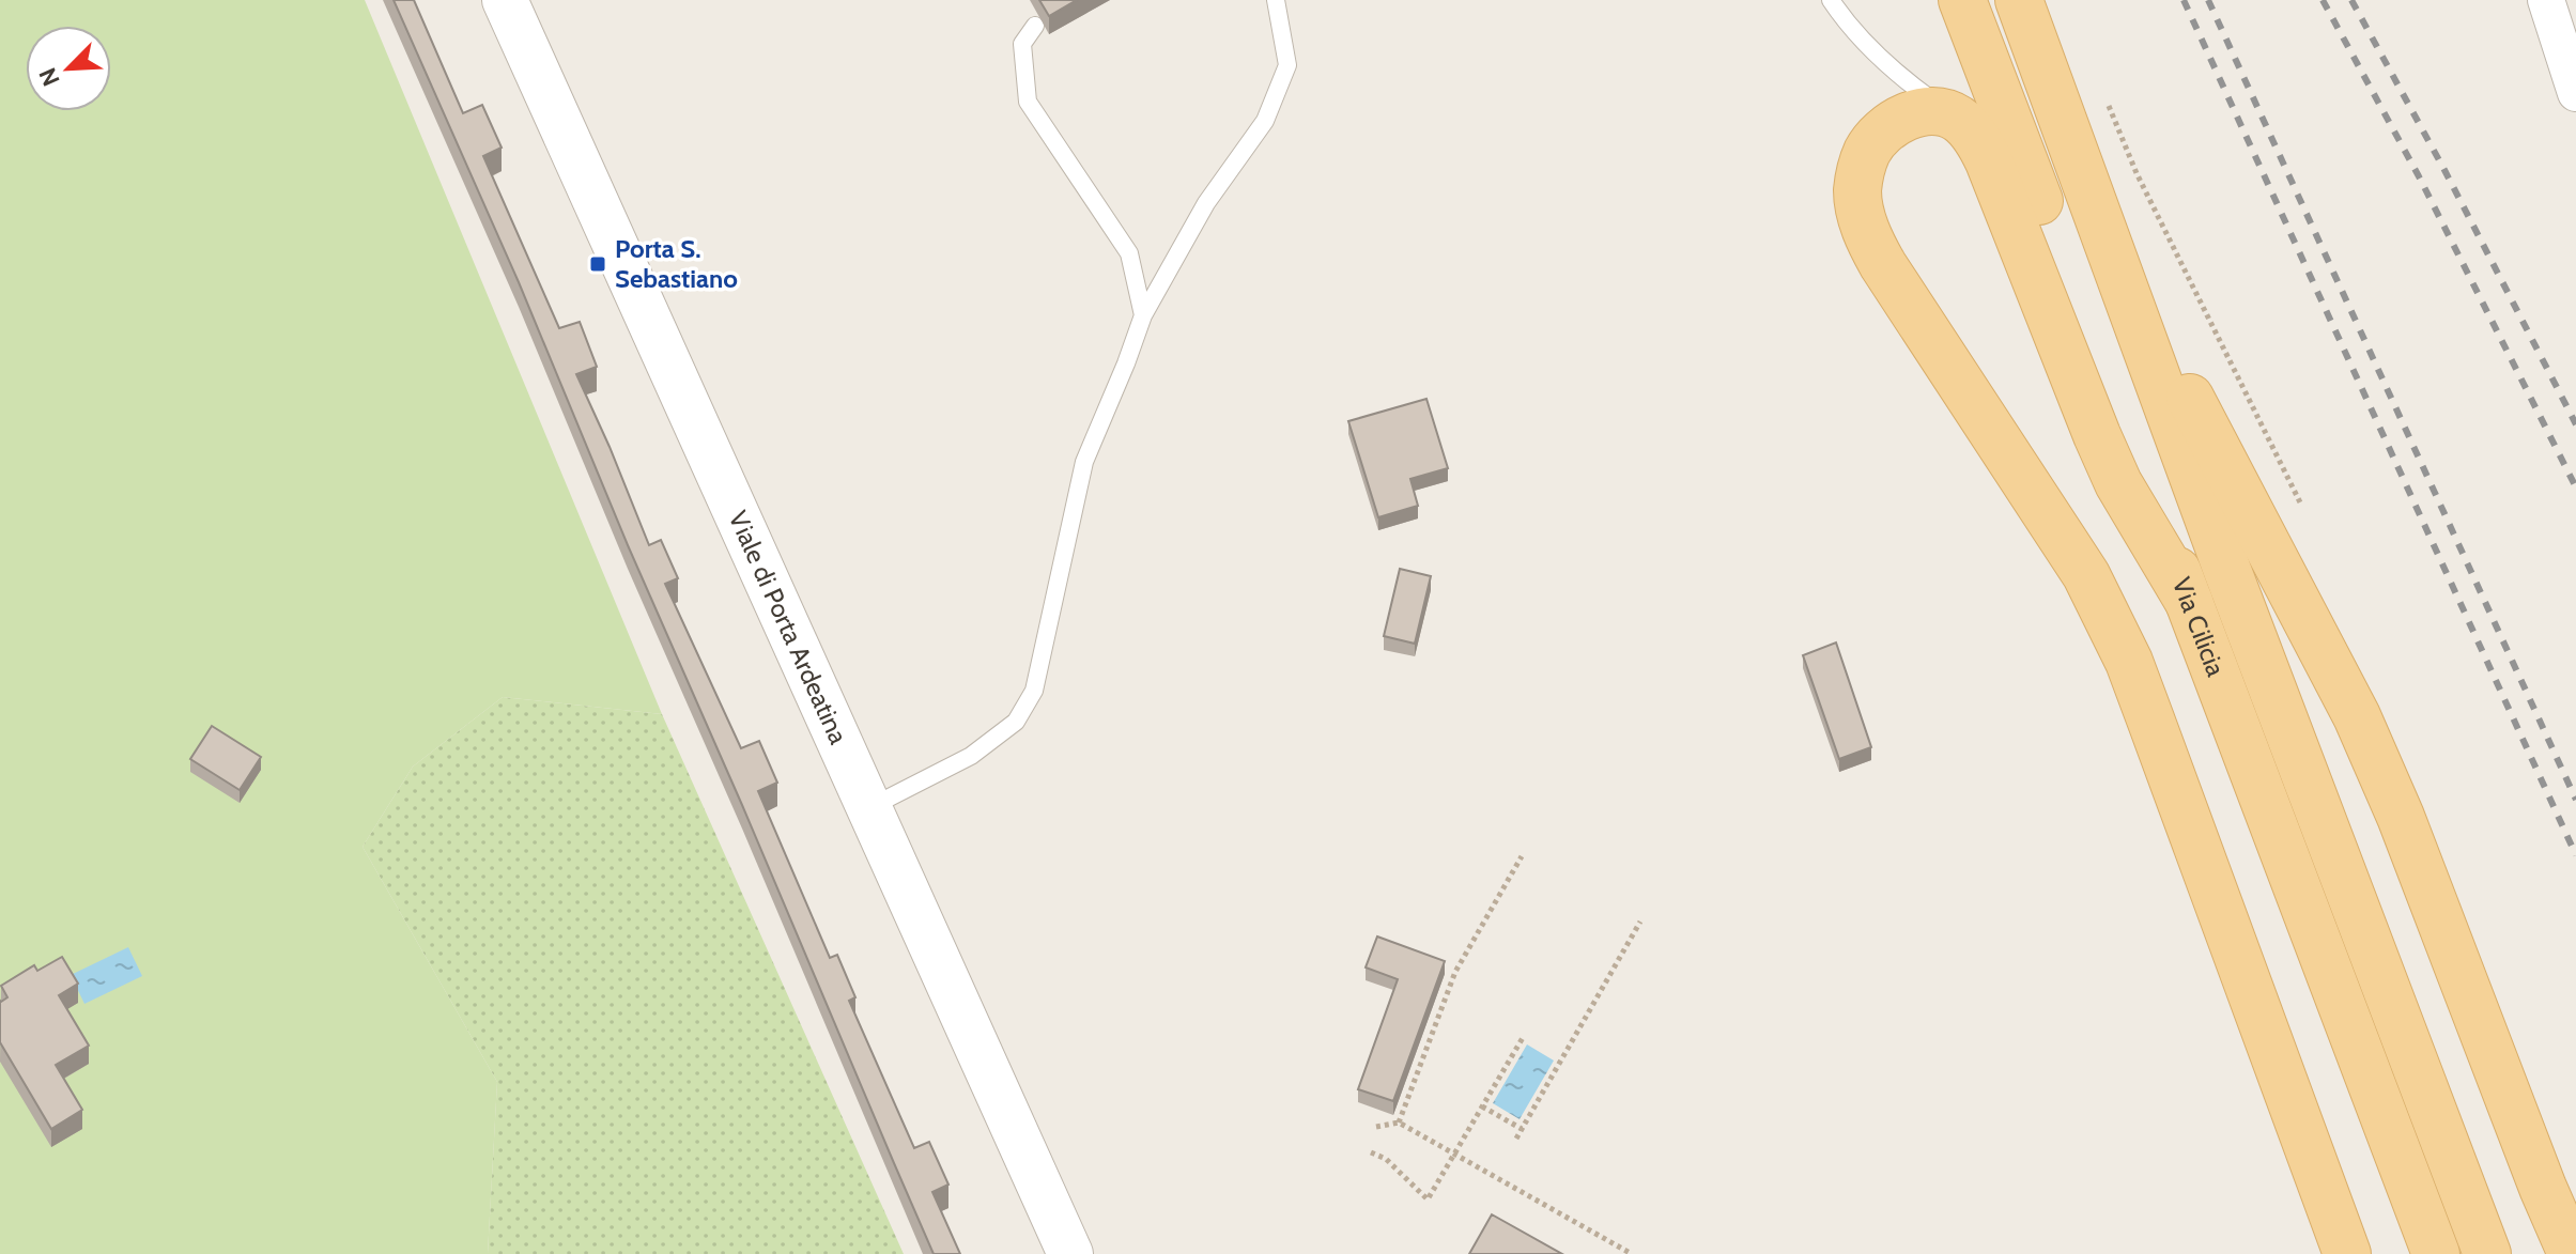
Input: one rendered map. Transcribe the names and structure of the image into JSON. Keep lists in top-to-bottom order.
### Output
{
  "streets": {
    "main road": ["Via Cilicia"],
    "street": ["Viale di Porta Ardeatina"]
  },
  "places": {
    "transit": ["Porta S. Sebastiano"]
  },
  "north": "bottom left"
}
